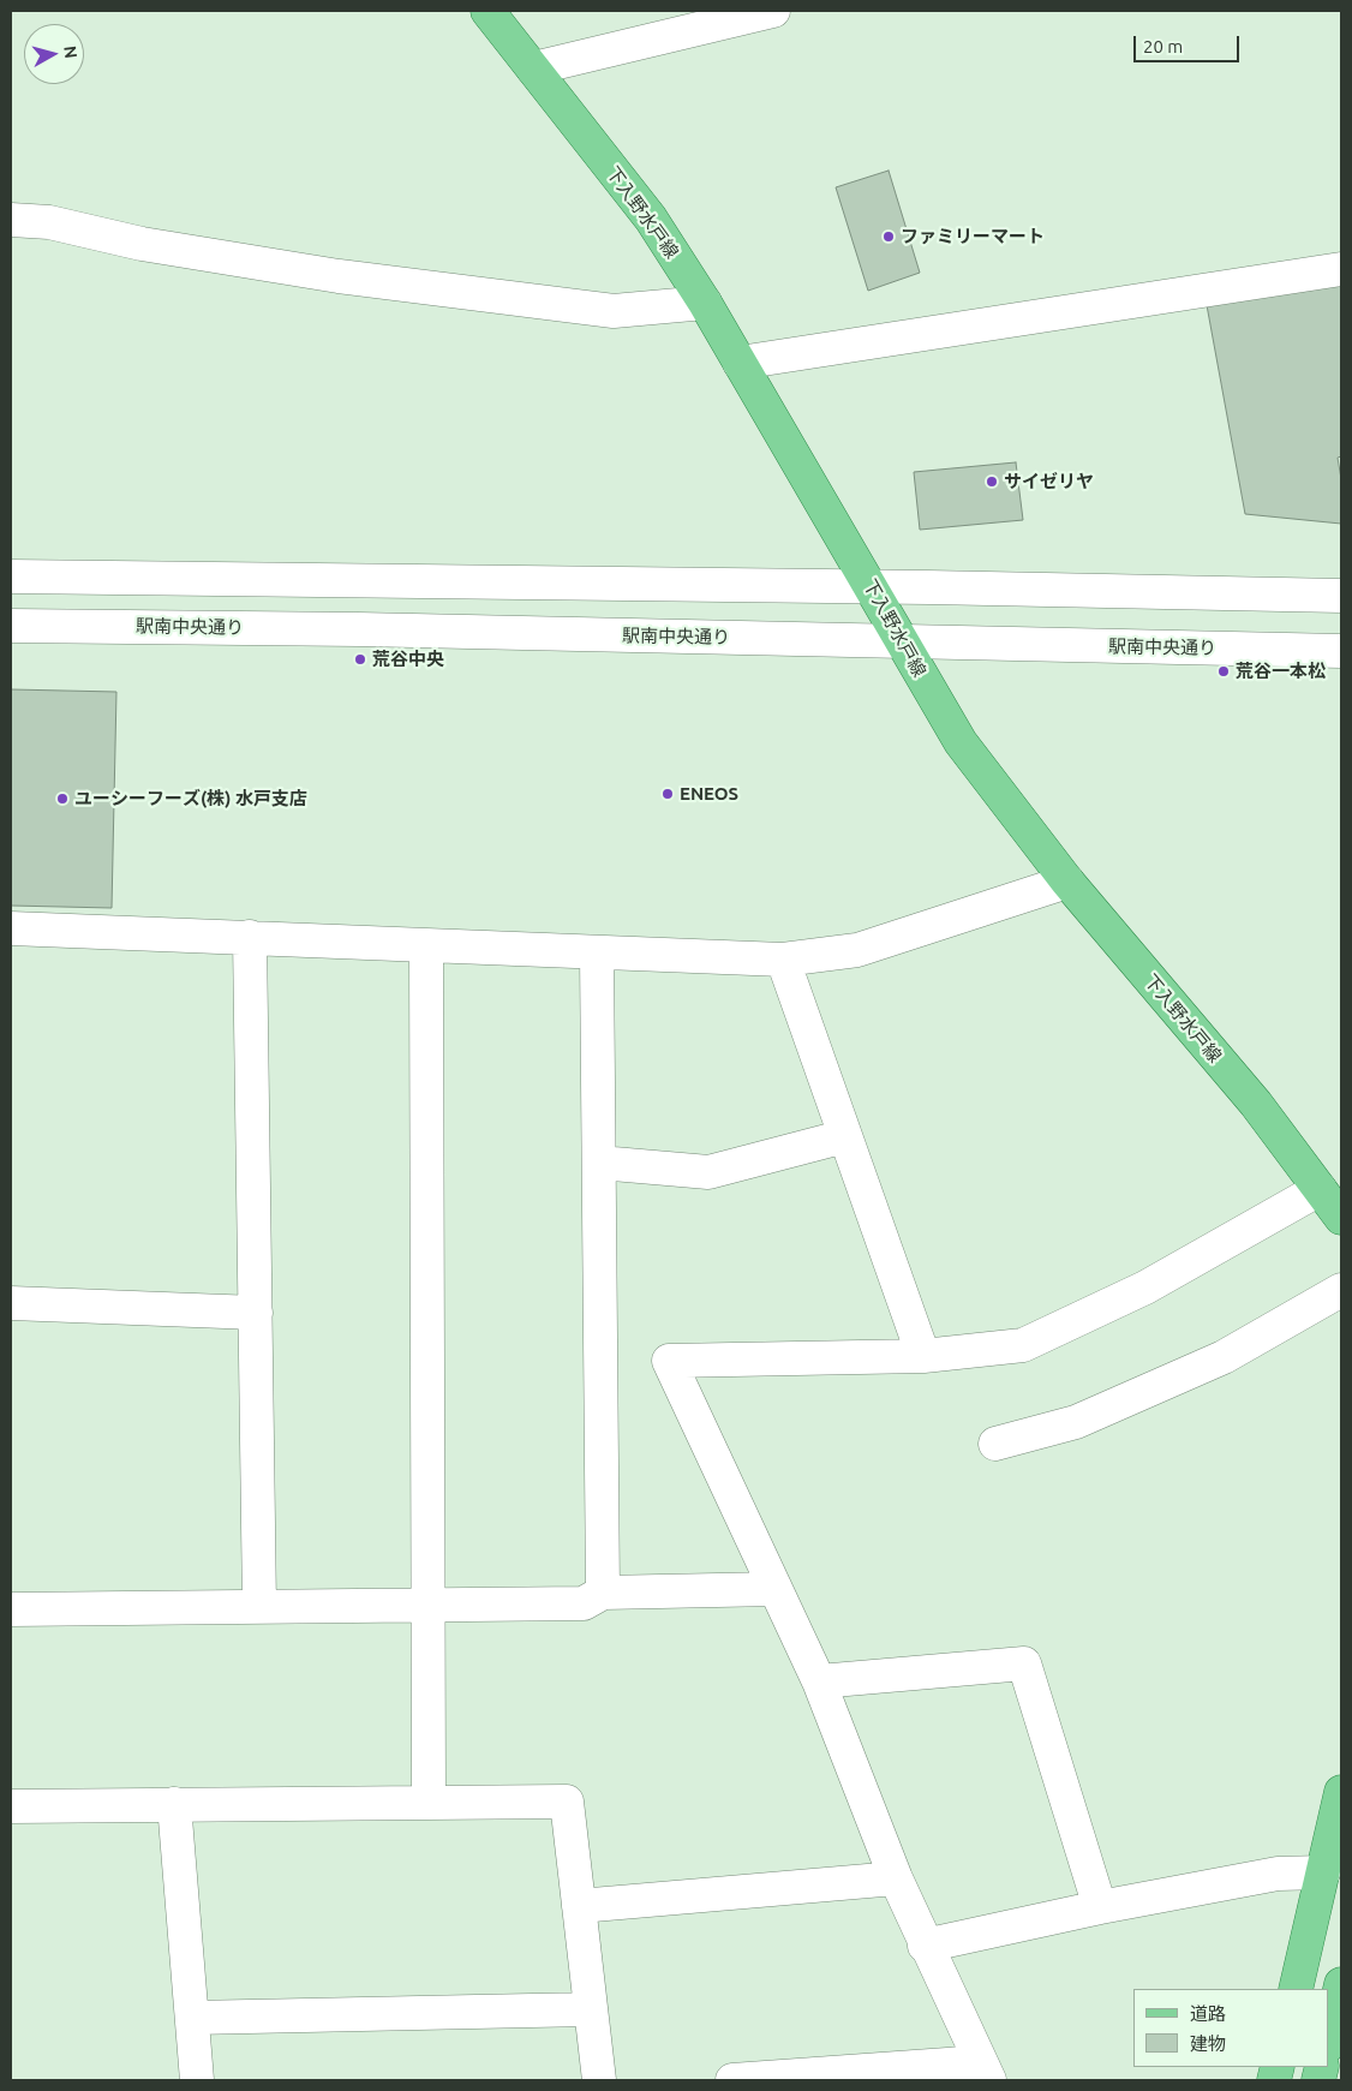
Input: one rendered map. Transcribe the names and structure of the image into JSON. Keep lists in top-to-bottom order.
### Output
{
  "streets": {
    "main road": ["下入野水戸線"],
    "street": ["駅南中央通り"]
  },
  "crossings": [
    ["下入野水戸線", "駅南中央通り"]
  ],
  "places": [
    "ファミリーマート",
    "サイゼリヤ",
    "荒谷中央",
    "荒谷一本松",
    "ENEOS",
    "ユーシーフーズ(株) 水戸支店"
  ],
  "legend": ["道路", "建物"],
  "scale_bar": "20 m",
  "north": "right"
}
